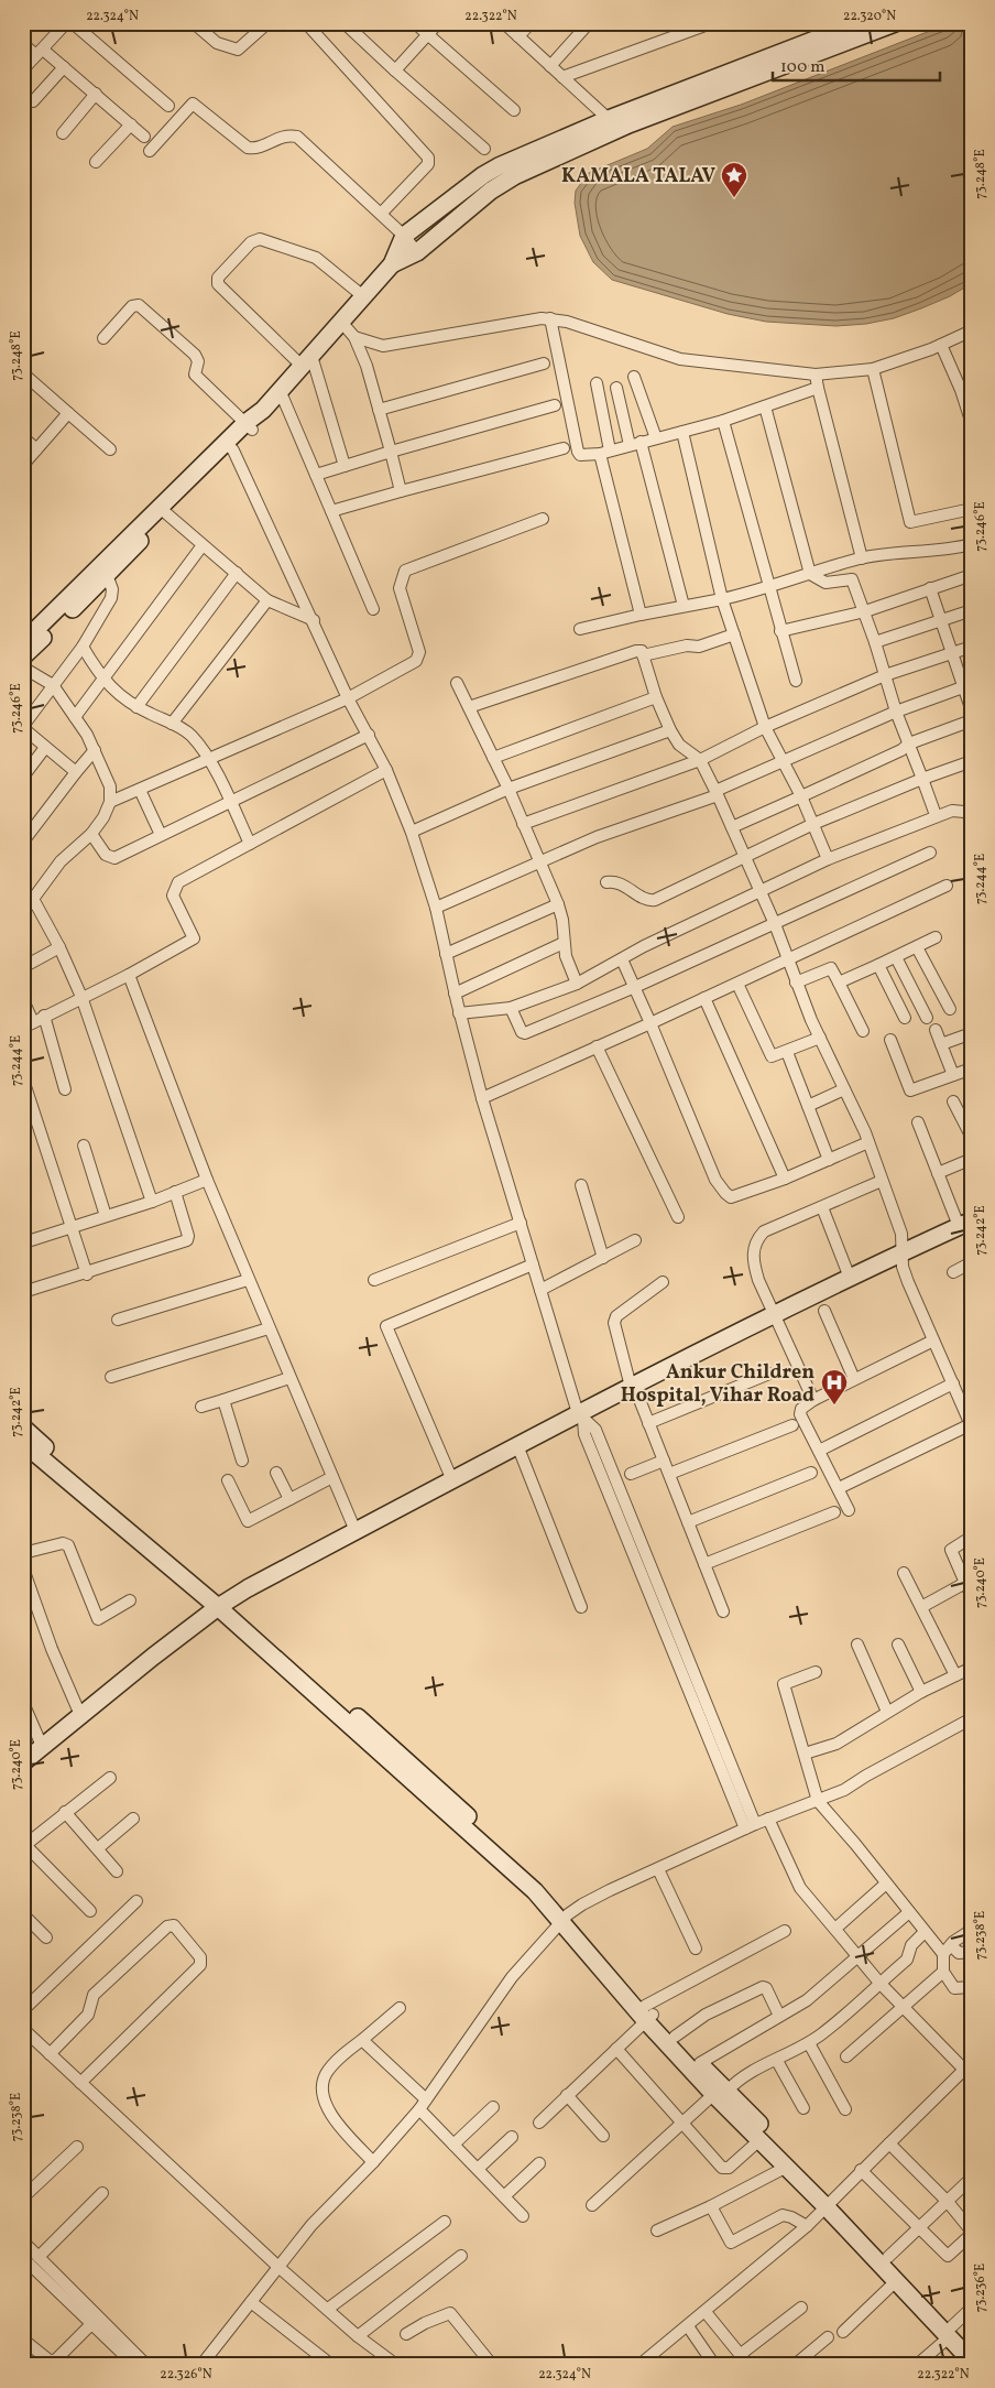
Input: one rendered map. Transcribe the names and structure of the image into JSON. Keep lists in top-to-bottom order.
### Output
{
  "places": {
    "place": ["KAMALA TALAV"],
    "hospital": ["Ankur Children Hospital, Vihar Road"]
  },
  "scale_bar": "100 m",
  "coordinates": [
    "22.324°N",
    "22.322°N",
    "22.320°N",
    "73.248°E",
    "73.246°E",
    "73.244°E",
    "73.242°E",
    "73.240°E",
    "73.238°E",
    "73.236°E",
    "22.326°N"
  ]
}
